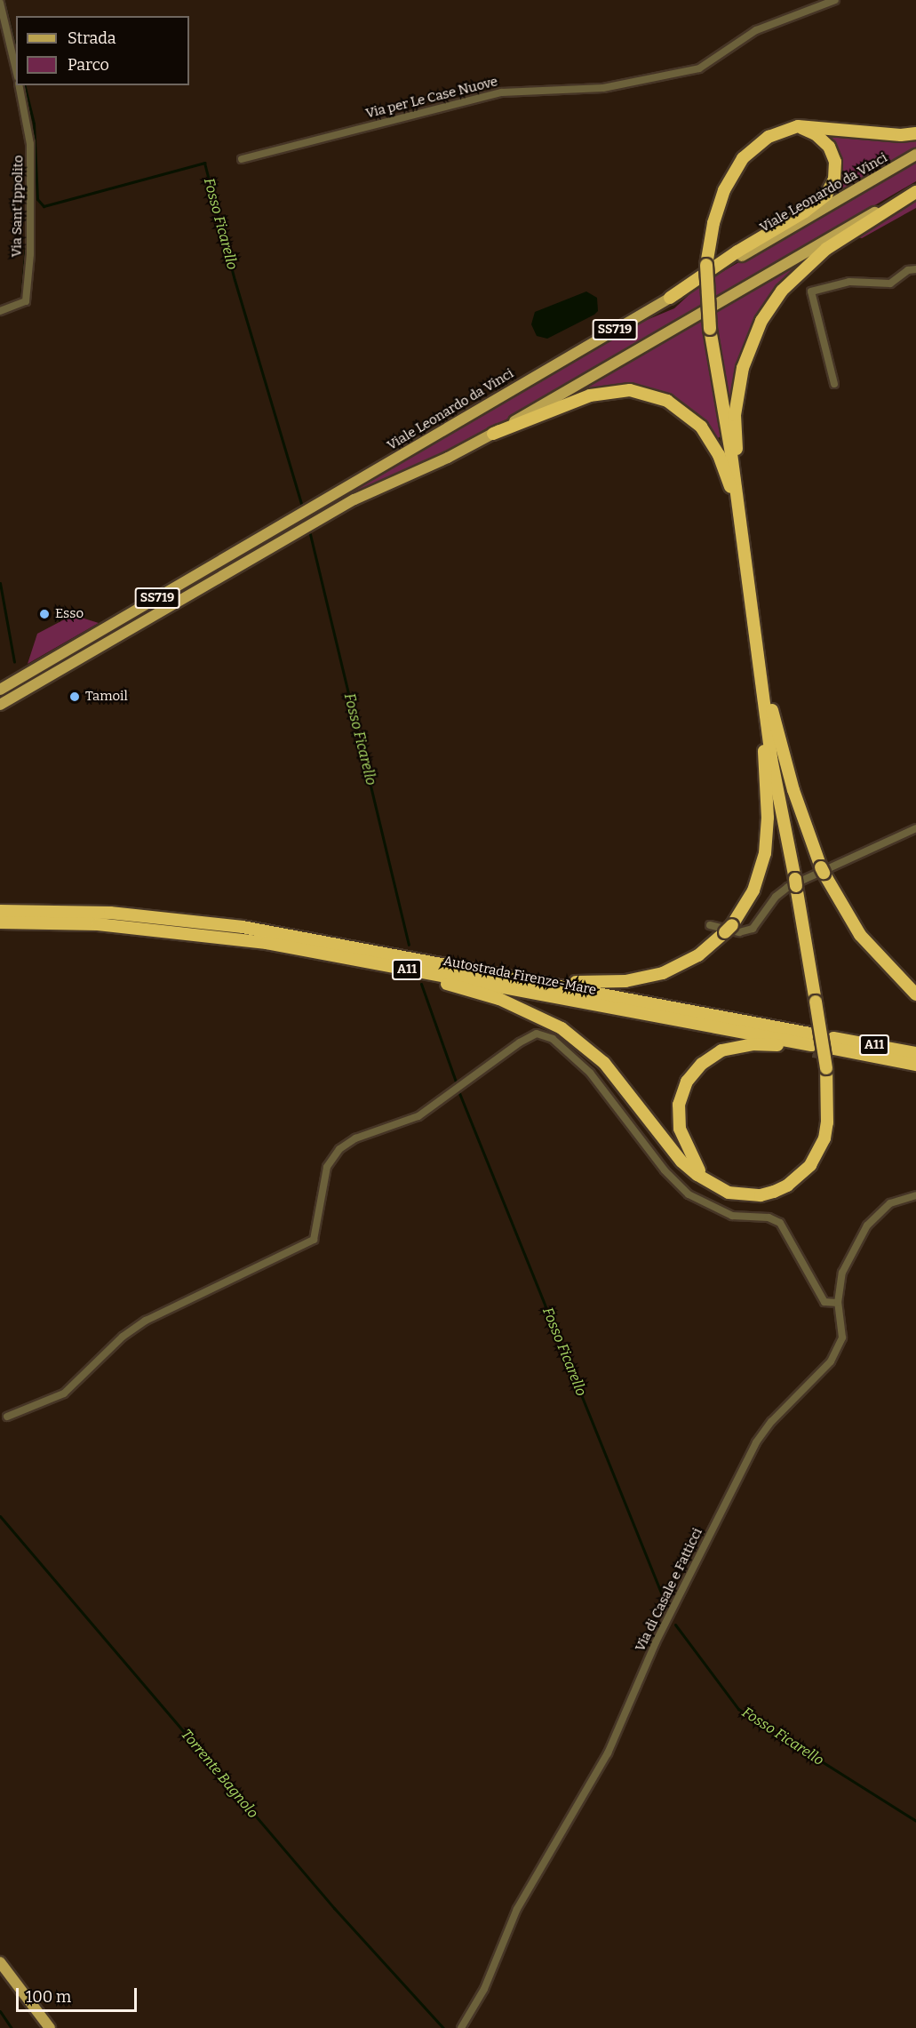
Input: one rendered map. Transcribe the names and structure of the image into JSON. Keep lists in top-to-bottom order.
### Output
{
  "streets": {
    "highway": ["A11", "Autostrada Firenze-Mare"],
    "main road": ["Viale Leonardo da Vinci", "SS719"],
    "street": ["Via per Le Case Nuove", "Via Sant'Ippolito", "Via di Casale e Fatticci"]
  },
  "water": ["Fosso Ficarello", "Torrente Bagnolo"],
  "places": ["Esso", "Tamoil"],
  "legend": ["Strada", "Parco"],
  "scale_bar": "100 m"
}
